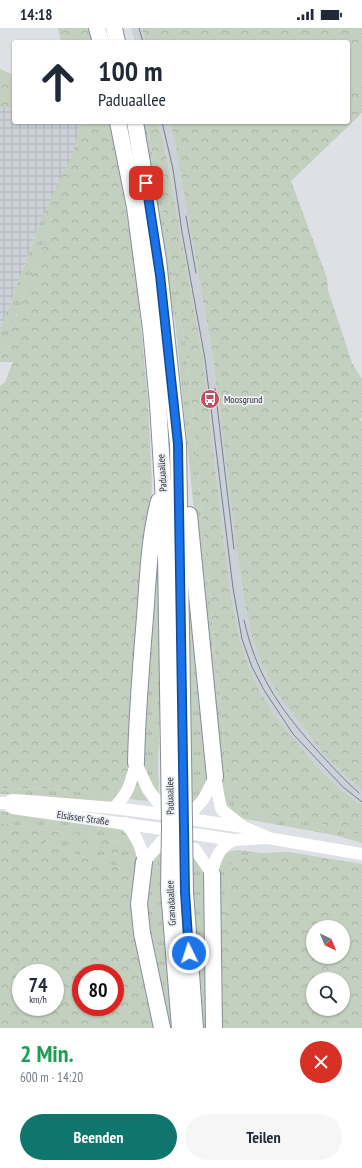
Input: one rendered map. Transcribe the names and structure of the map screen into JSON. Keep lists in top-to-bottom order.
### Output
{
  "streets": {
    "highway": ["Paduaallee", "Granadaallee"],
    "main road": ["Elsässer Straße"]
  },
  "crossings": [
    ["Paduaallee", "Elsässer Straße"],
    ["Paduaallee", "Granadaallee"],
    ["Elsässer Straße", "Granadaallee"]
  ],
  "places": {
    "bus stop": ["Moosgrund"]
  },
  "north": "bottom right",
  "page": {
    "status": "14:18",
    "turn": ["100 m", "Paduaallee"],
    "speed": "74 km/h",
    "limit": "80",
    "heading": ["2 Min.", "600 m · 14:20"],
    "buttons": ["Beenden", "Teilen"]
  }
}
